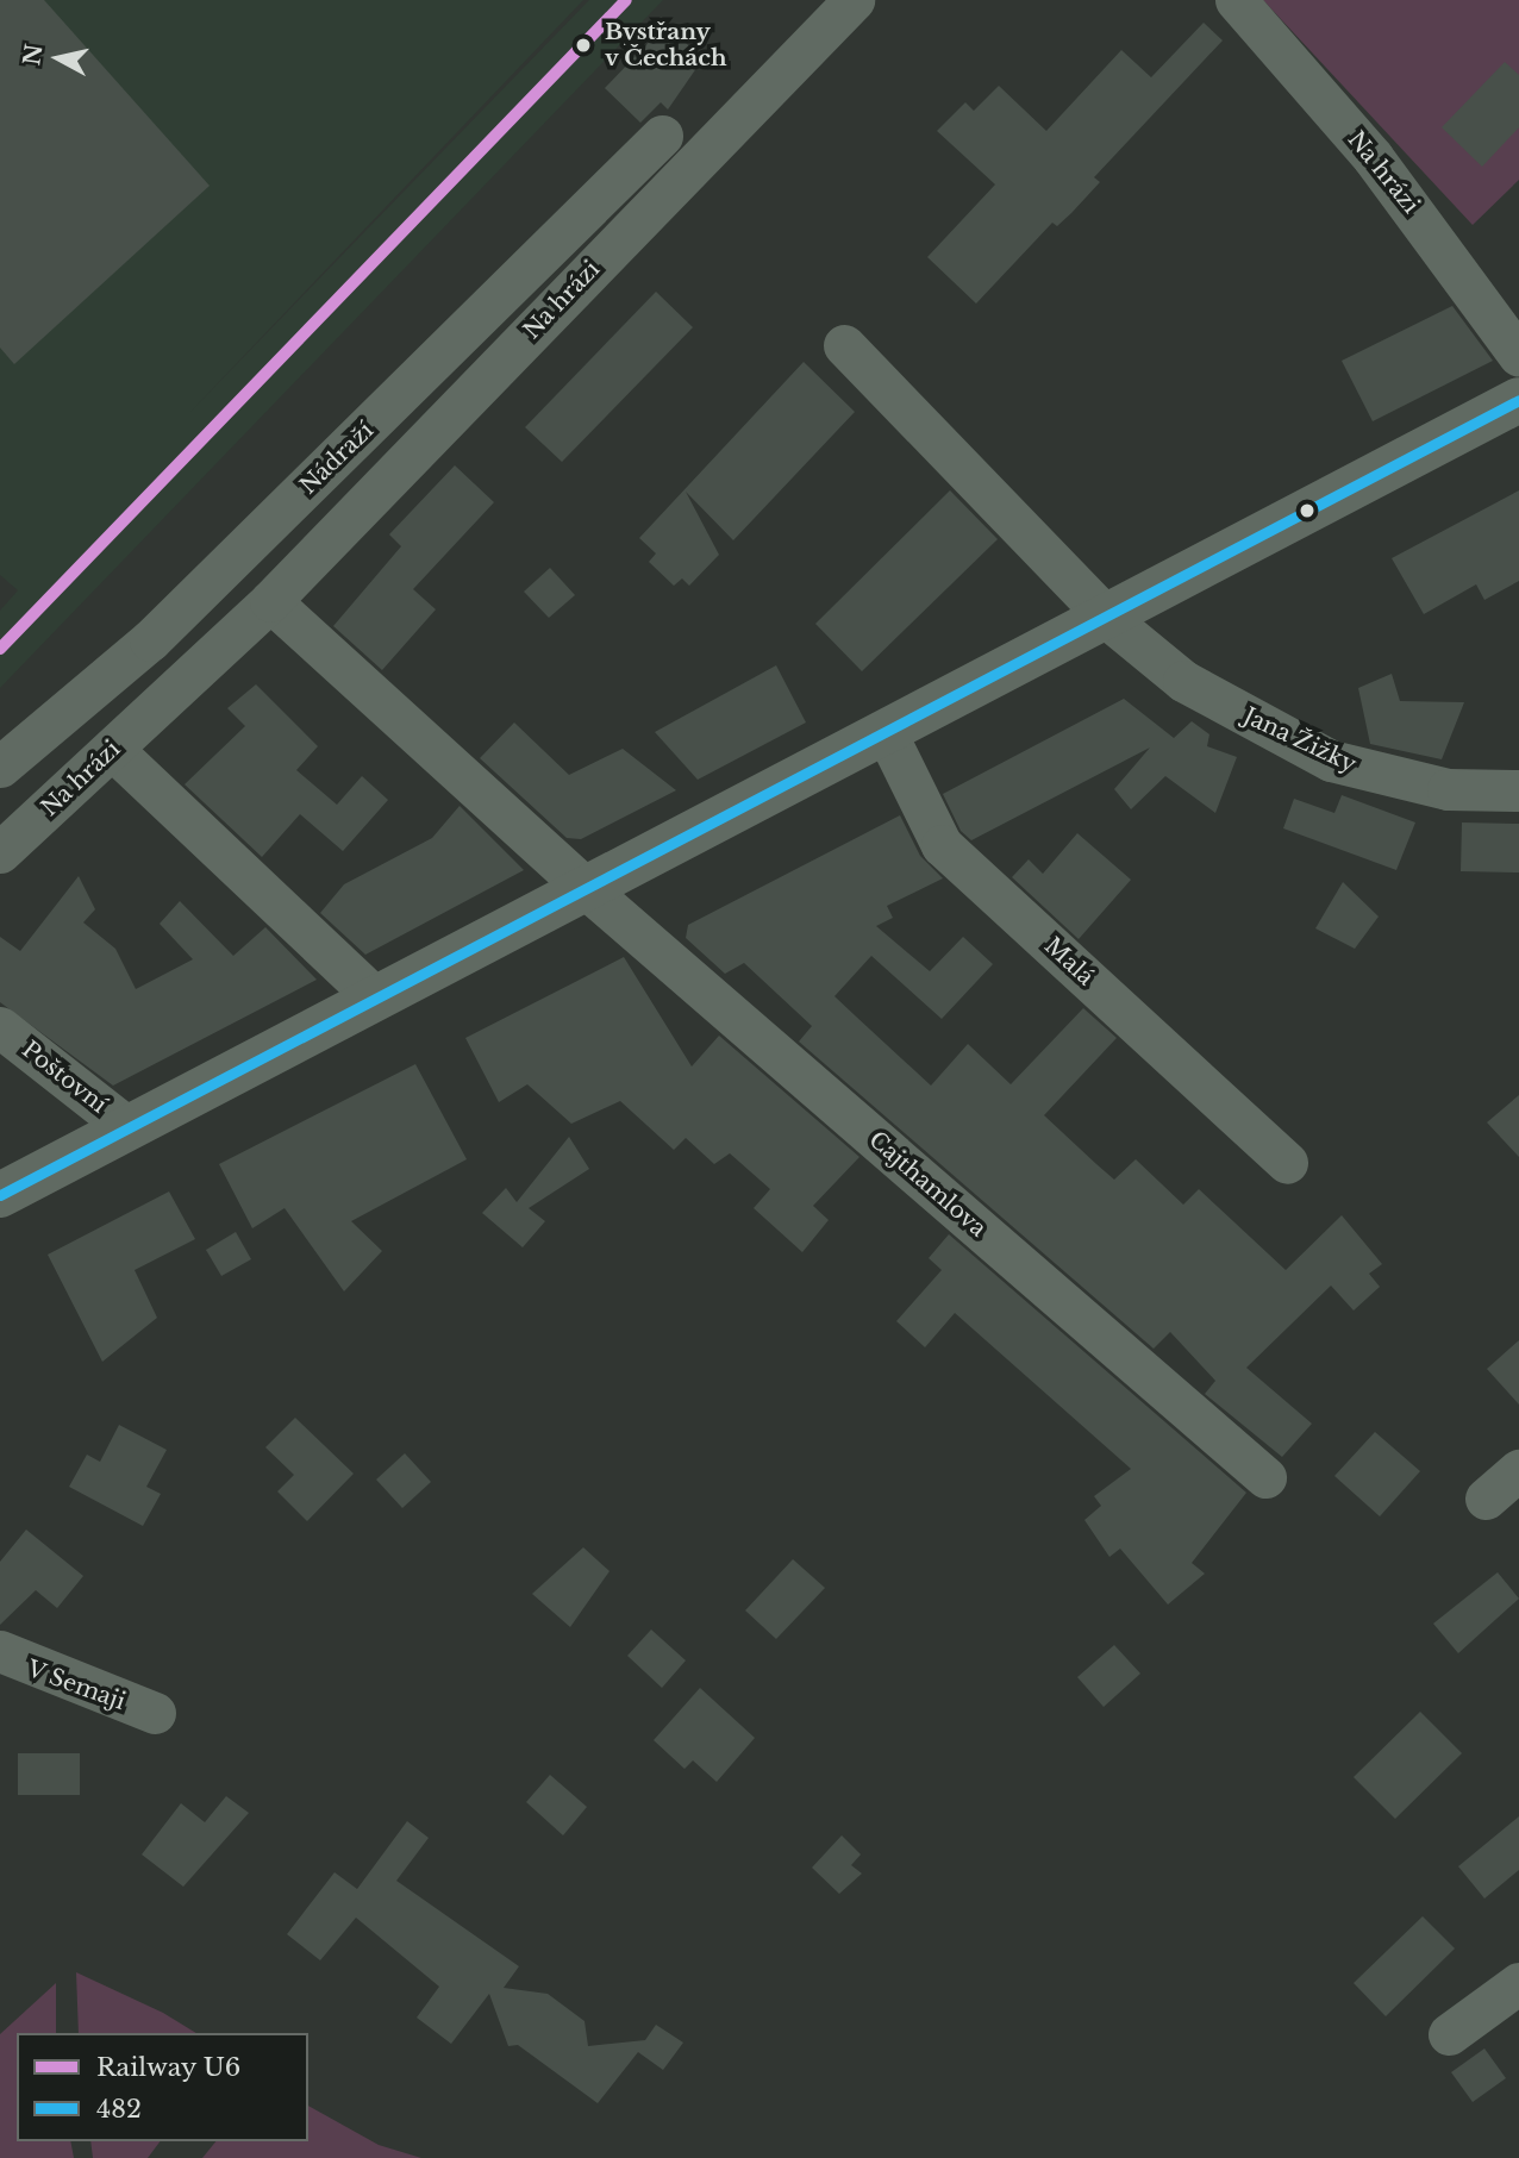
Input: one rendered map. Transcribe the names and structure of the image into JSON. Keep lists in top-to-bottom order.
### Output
{
  "streets": {
    "street": [
      "Na hrázi",
      "Nádraží",
      "Jana Žižky",
      "Malá",
      "Poštovní",
      "Cajthamlova",
      "V Semaji"
    ]
  },
  "places": ["Bystřany v Čechách"],
  "lines": ["rail line U6", "transit line 482"],
  "legend": ["Railway U6", "482"],
  "north": "left"
}
